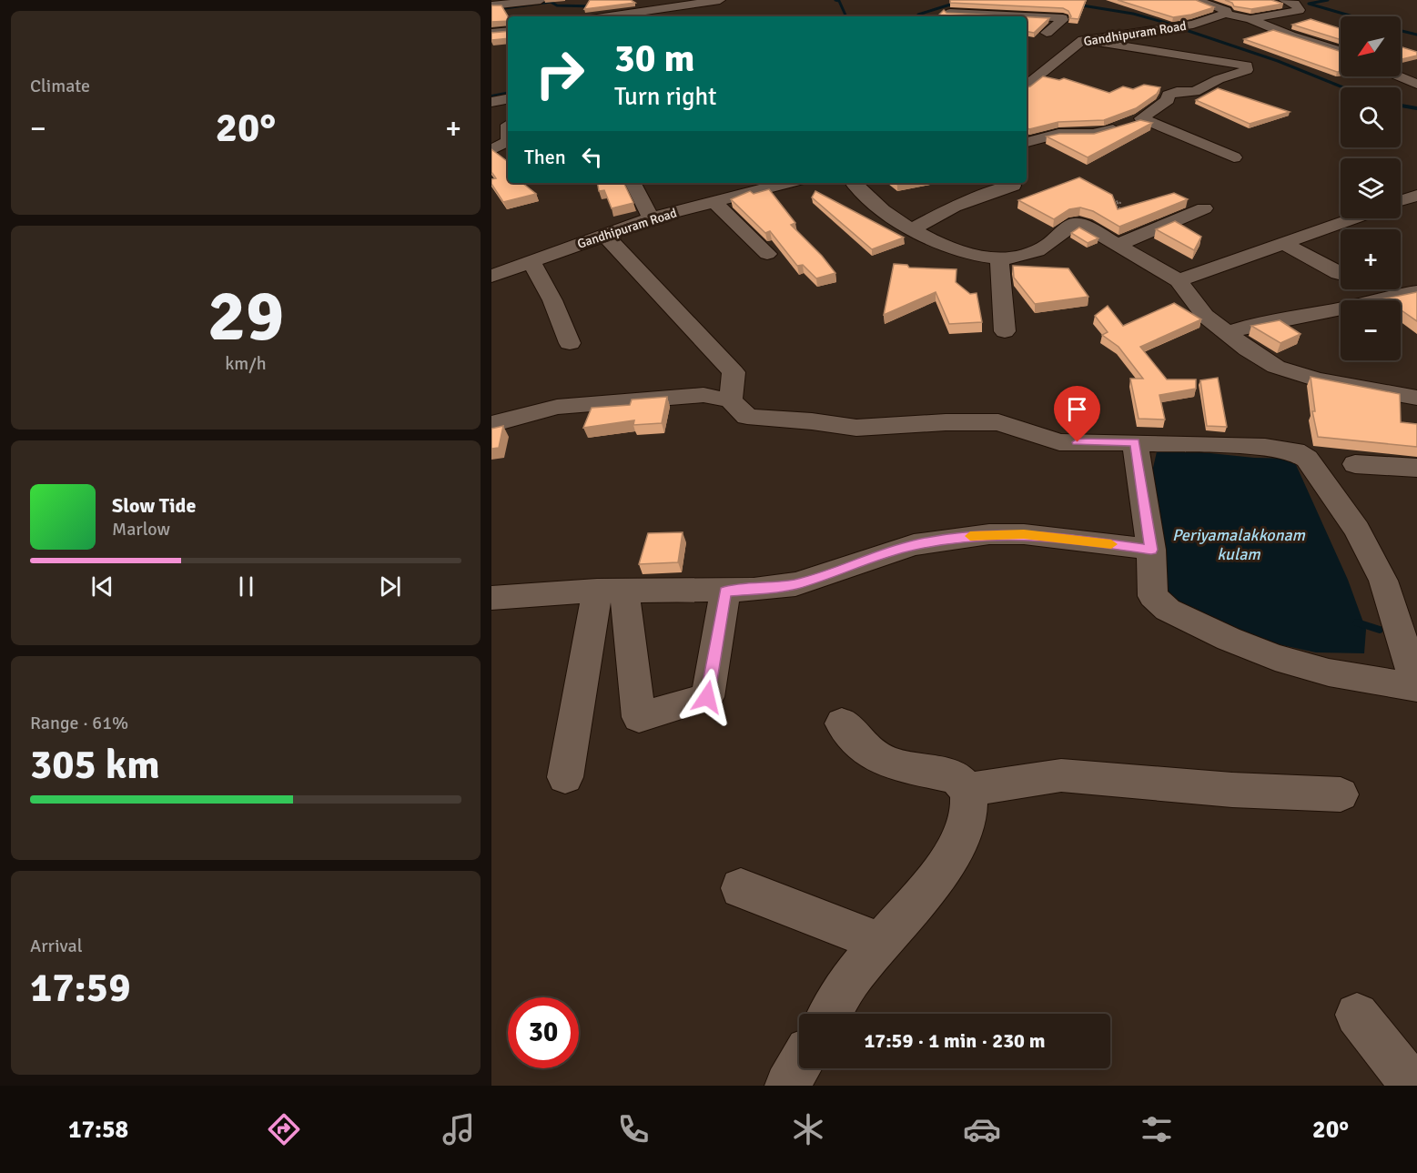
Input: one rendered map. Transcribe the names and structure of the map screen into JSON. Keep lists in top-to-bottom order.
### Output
{
  "streets": {
    "street": ["Gandhipuram Road"]
  },
  "water": ["Periyamalakkonam kulam"],
  "north": "bottom left",
  "page": {
    "tile": [
      "Climate",
      ["29", "km/h"],
      ["Range · 61%", "305 km"],
      ["Arrival", "17:59"]
    ],
    "map_buttons": ["+", "−"],
    "turn": ["30 m", "Turn right"],
    "heat": ["−", "20°", "+"],
    "then": "Then",
    "song": ["Slow Tide", "Marlow"],
    "limit": "30",
    "trip": "17:59 · 1 min · 230 m",
    "tabs": ["17:58", "20°"]
  }
}
